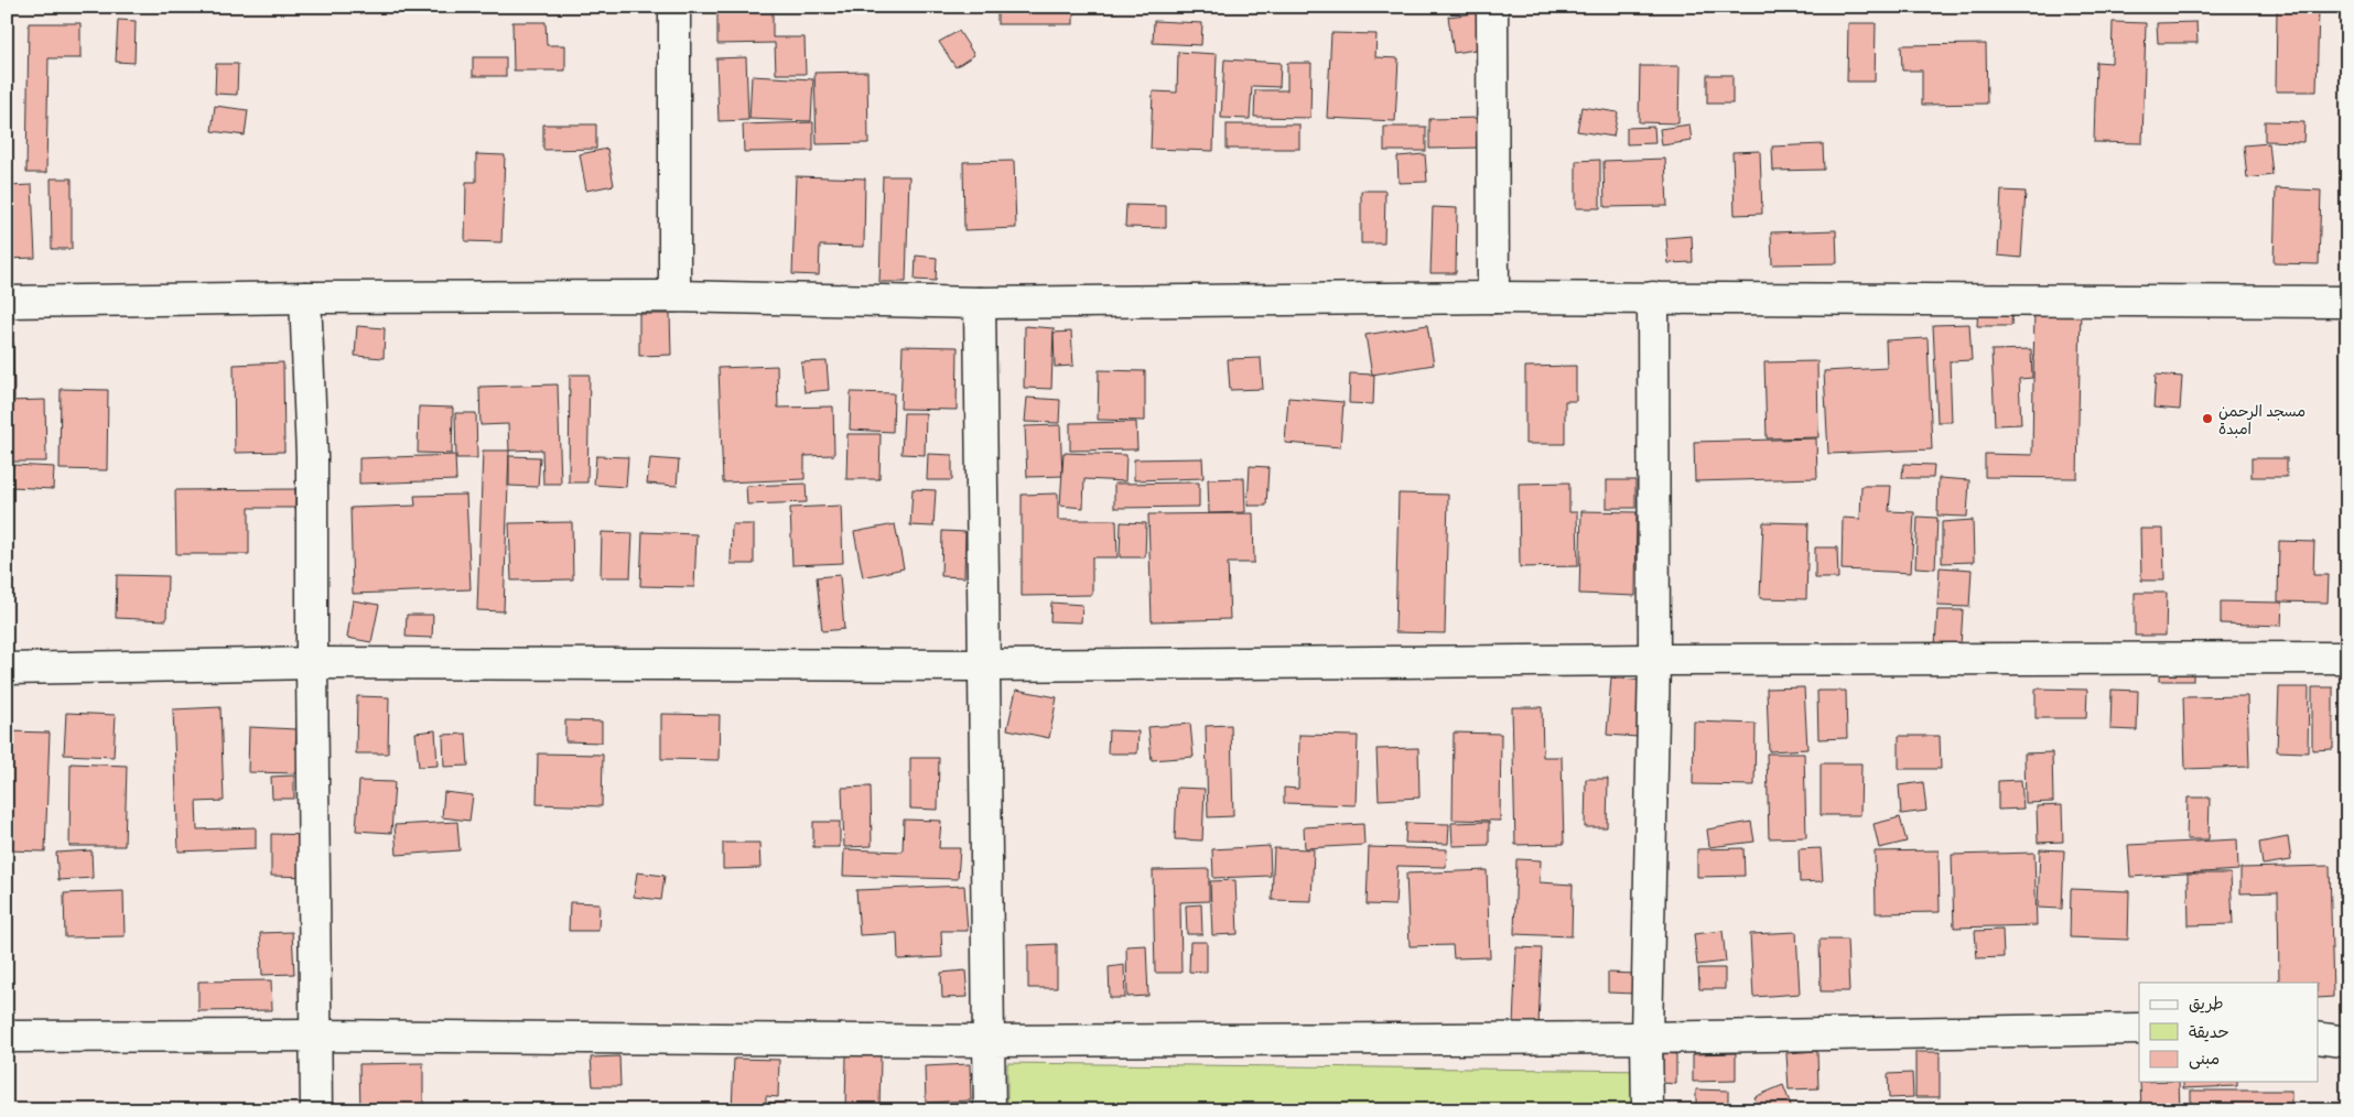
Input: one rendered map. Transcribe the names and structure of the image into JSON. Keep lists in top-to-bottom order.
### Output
{
  "places": ["مسجد الرحمن امبدة"],
  "legend": ["طريق", "حديقة", "مبنى"]
}
